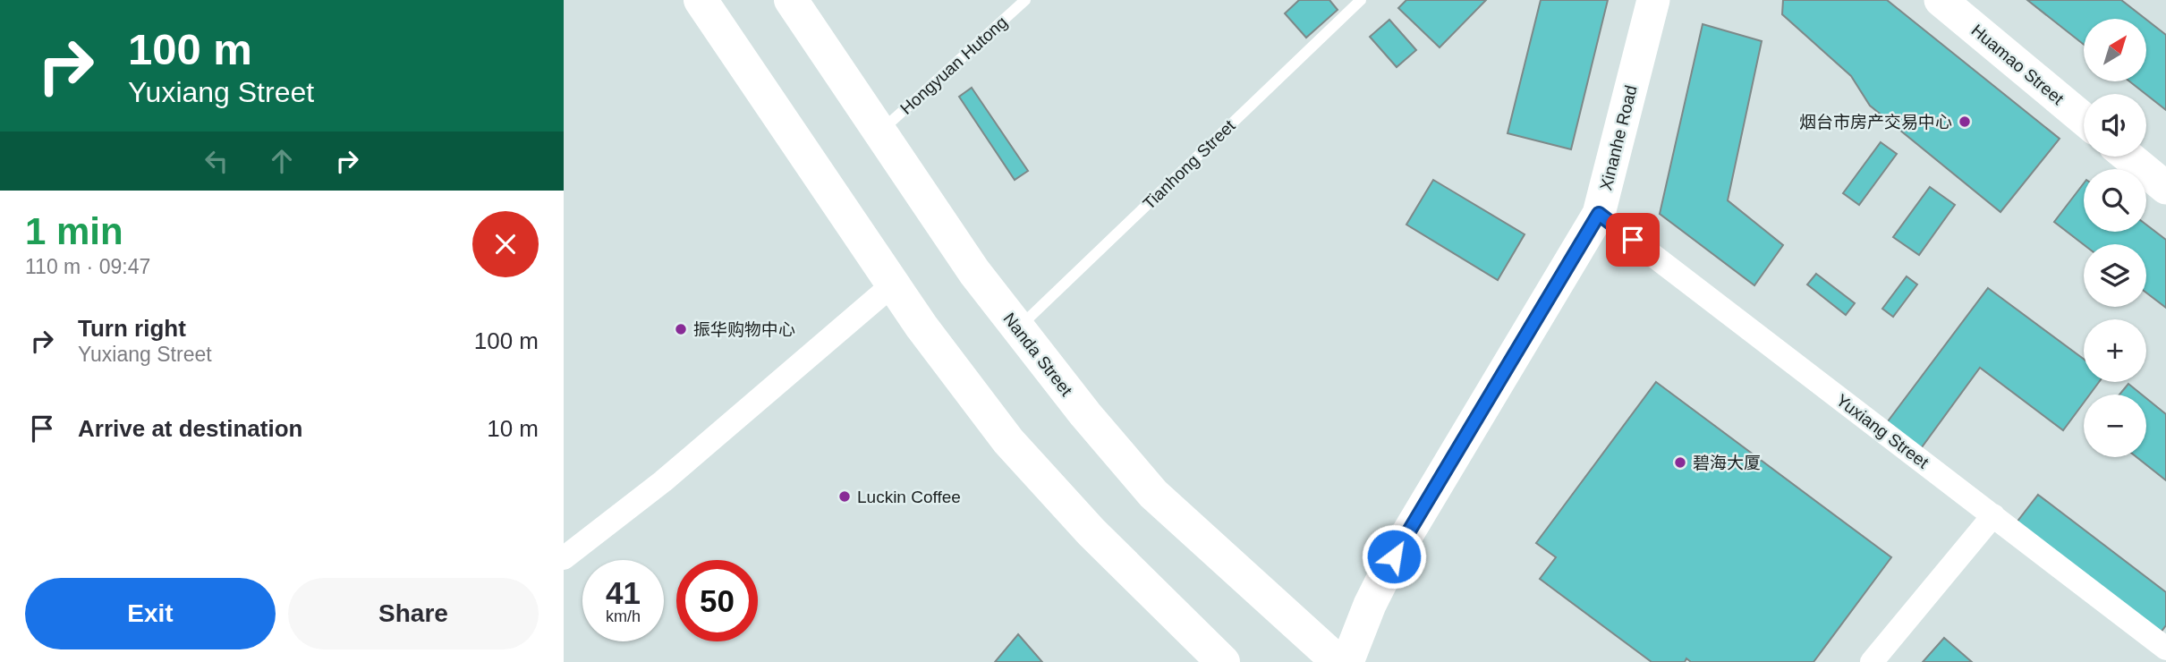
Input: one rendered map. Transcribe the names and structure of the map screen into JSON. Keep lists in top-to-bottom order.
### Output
{
  "streets": {
    "main road": ["Huamao Street", "Xinanhe Road", "Nanda Street"],
    "street": ["Yuxiang Street"],
    "lane": ["Hongyuan Hutong", "Tianhong Street"]
  },
  "crossings": [
    ["Hongyuan Hutong", "Nanda Street"],
    ["Xinanhe Road", "Yuxiang Street"],
    ["Tianhong Street", "Nanda Street"]
  ],
  "places": [
    "烟台市房产交易中心",
    "振华购物中心",
    "碧海大厦",
    "Luckin Coffee"
  ],
  "north": "top right",
  "page": {
    "turn": ["100 m", "Yuxiang Street"],
    "map_buttons": ["+", "−"],
    "heading": ["1 min", "110 m · 09:47"],
    "list": [
      {
        "name": "Turn right",
        "note": "Yuxiang Street",
        "value": "100 m"
      },
      {
        "name": "Arrive at destination",
        "value": "10 m"
      }
    ],
    "speed": "41 km/h",
    "limit": "50",
    "buttons": ["Exit", "Share"]
  }
}
